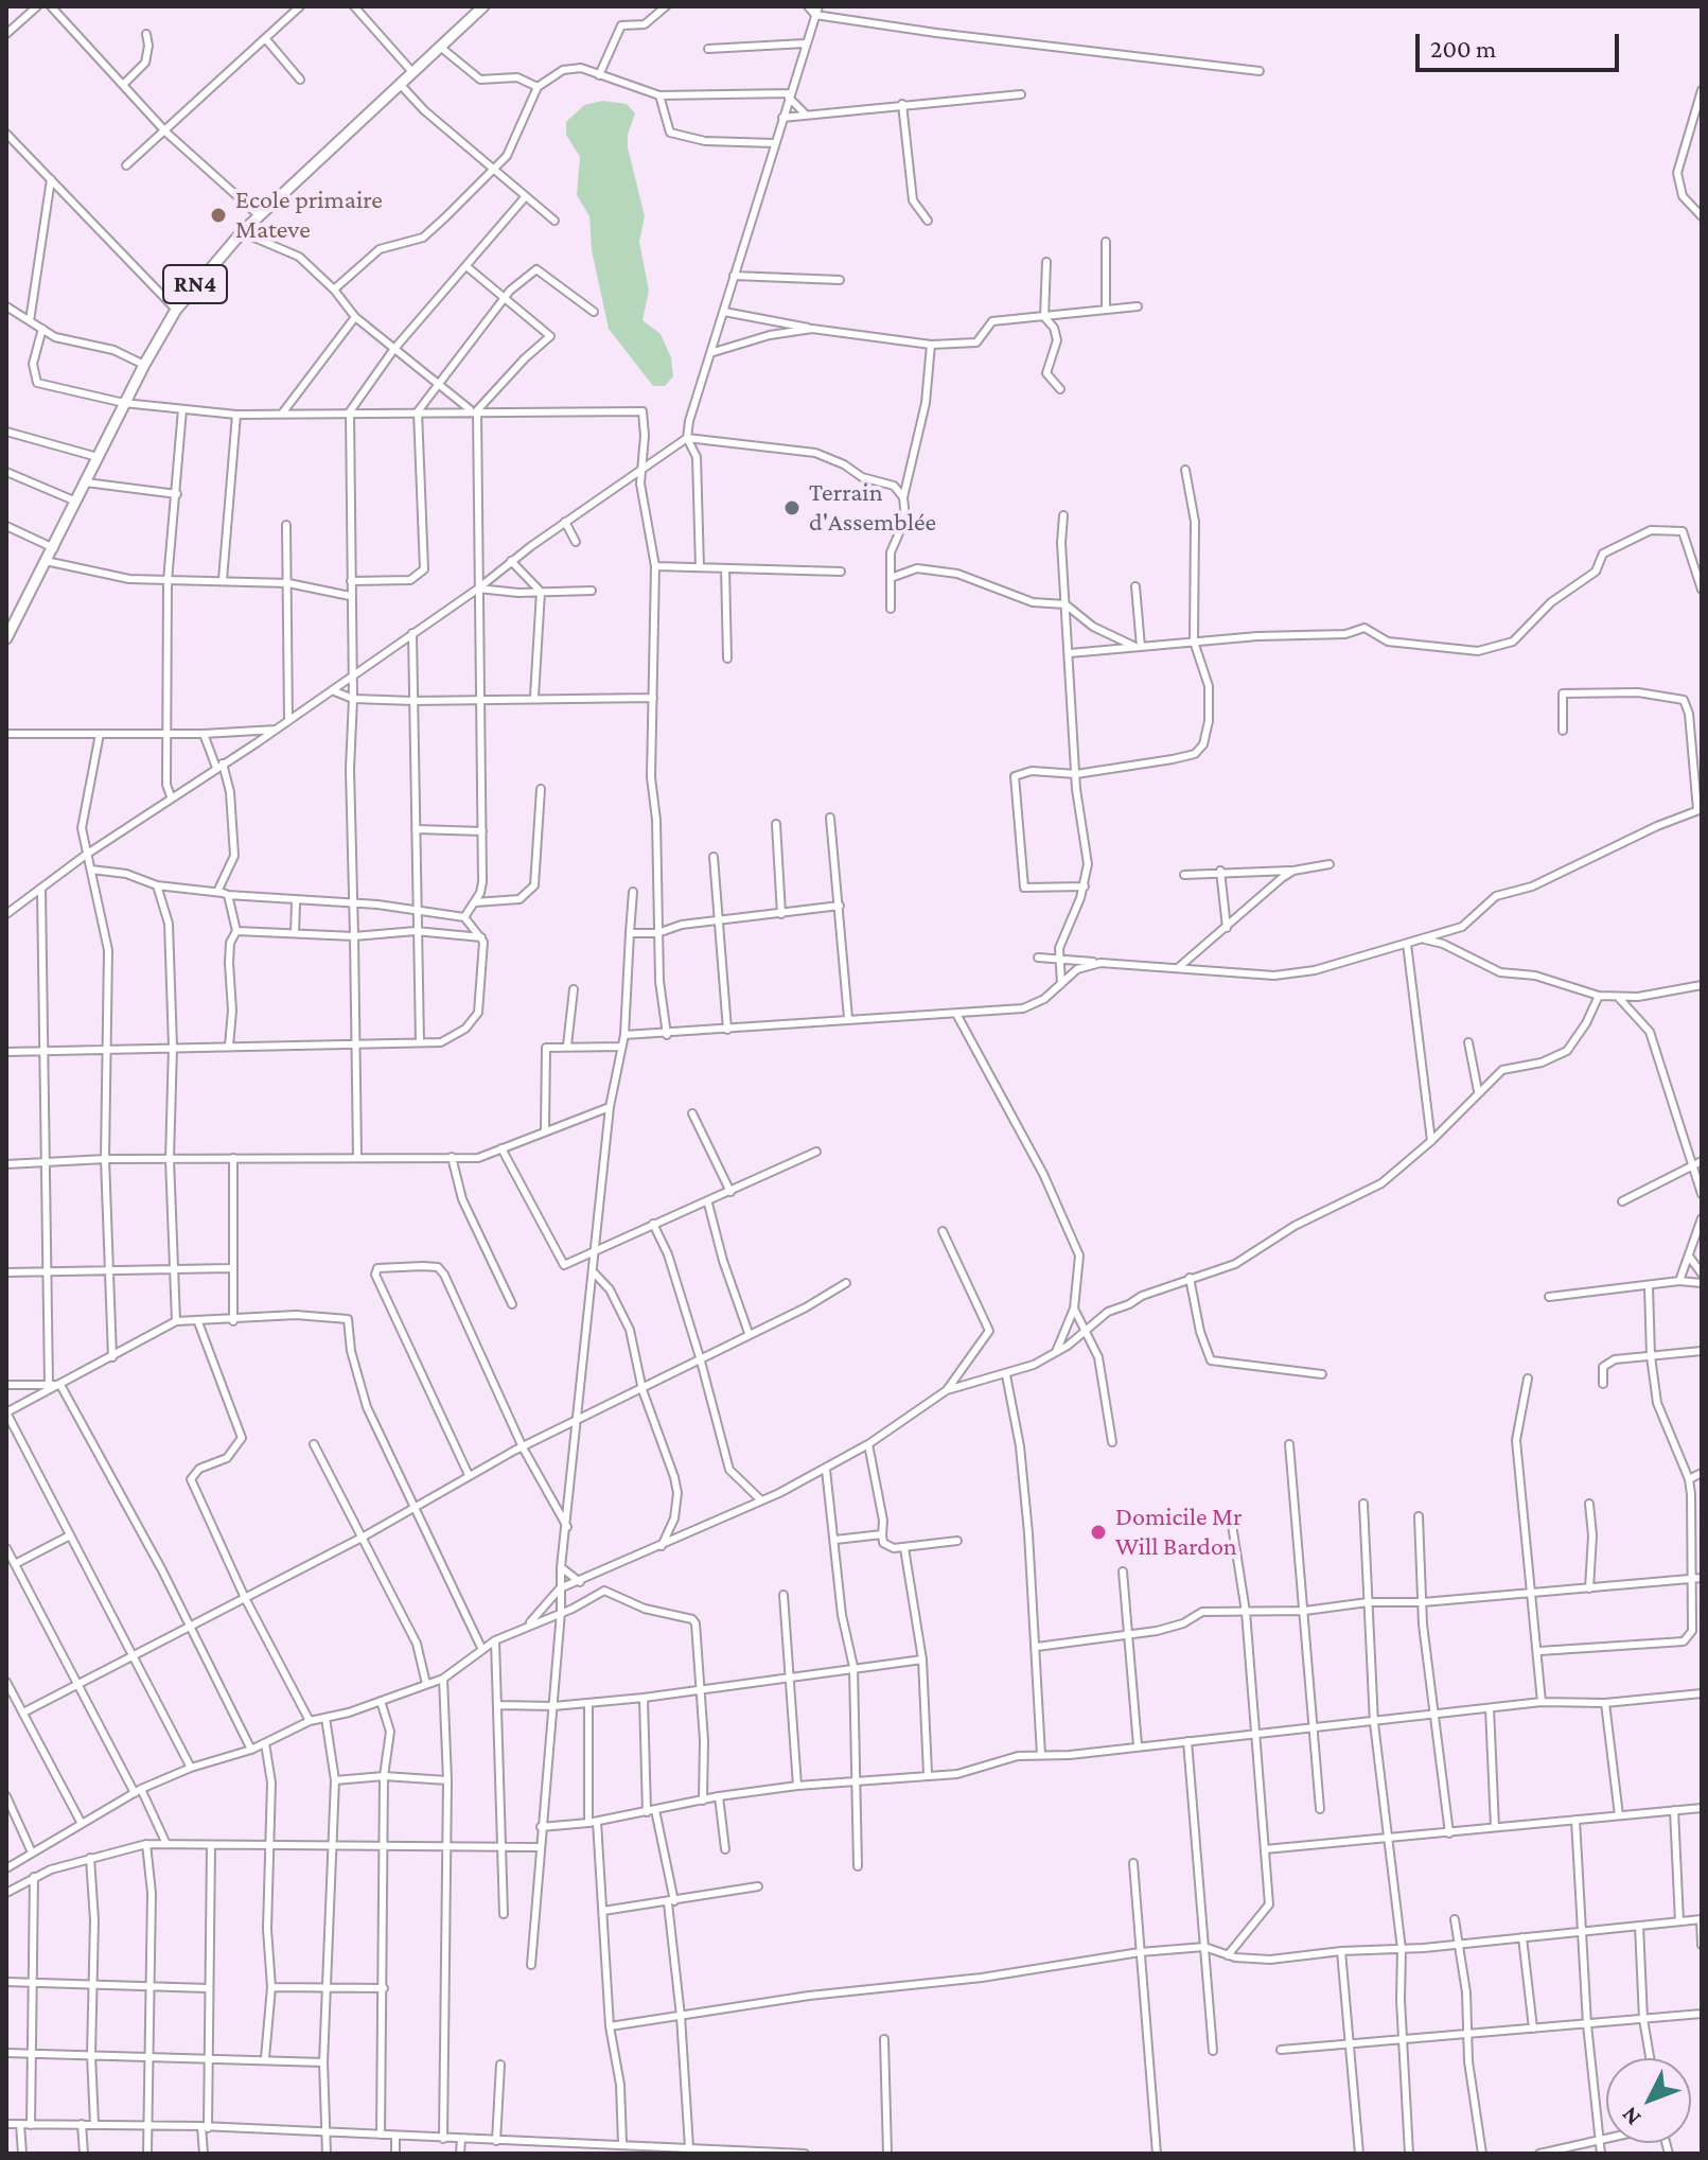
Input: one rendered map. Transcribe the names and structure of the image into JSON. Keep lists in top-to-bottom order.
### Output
{
  "streets": {
    "highway": ["RN4"]
  },
  "places": ["Ecole primaire Mateve", "Terrain d'Assemblée", "Domicile Mr Will Bardon"],
  "scale_bar": "200 m",
  "north": "bottom left"
}
